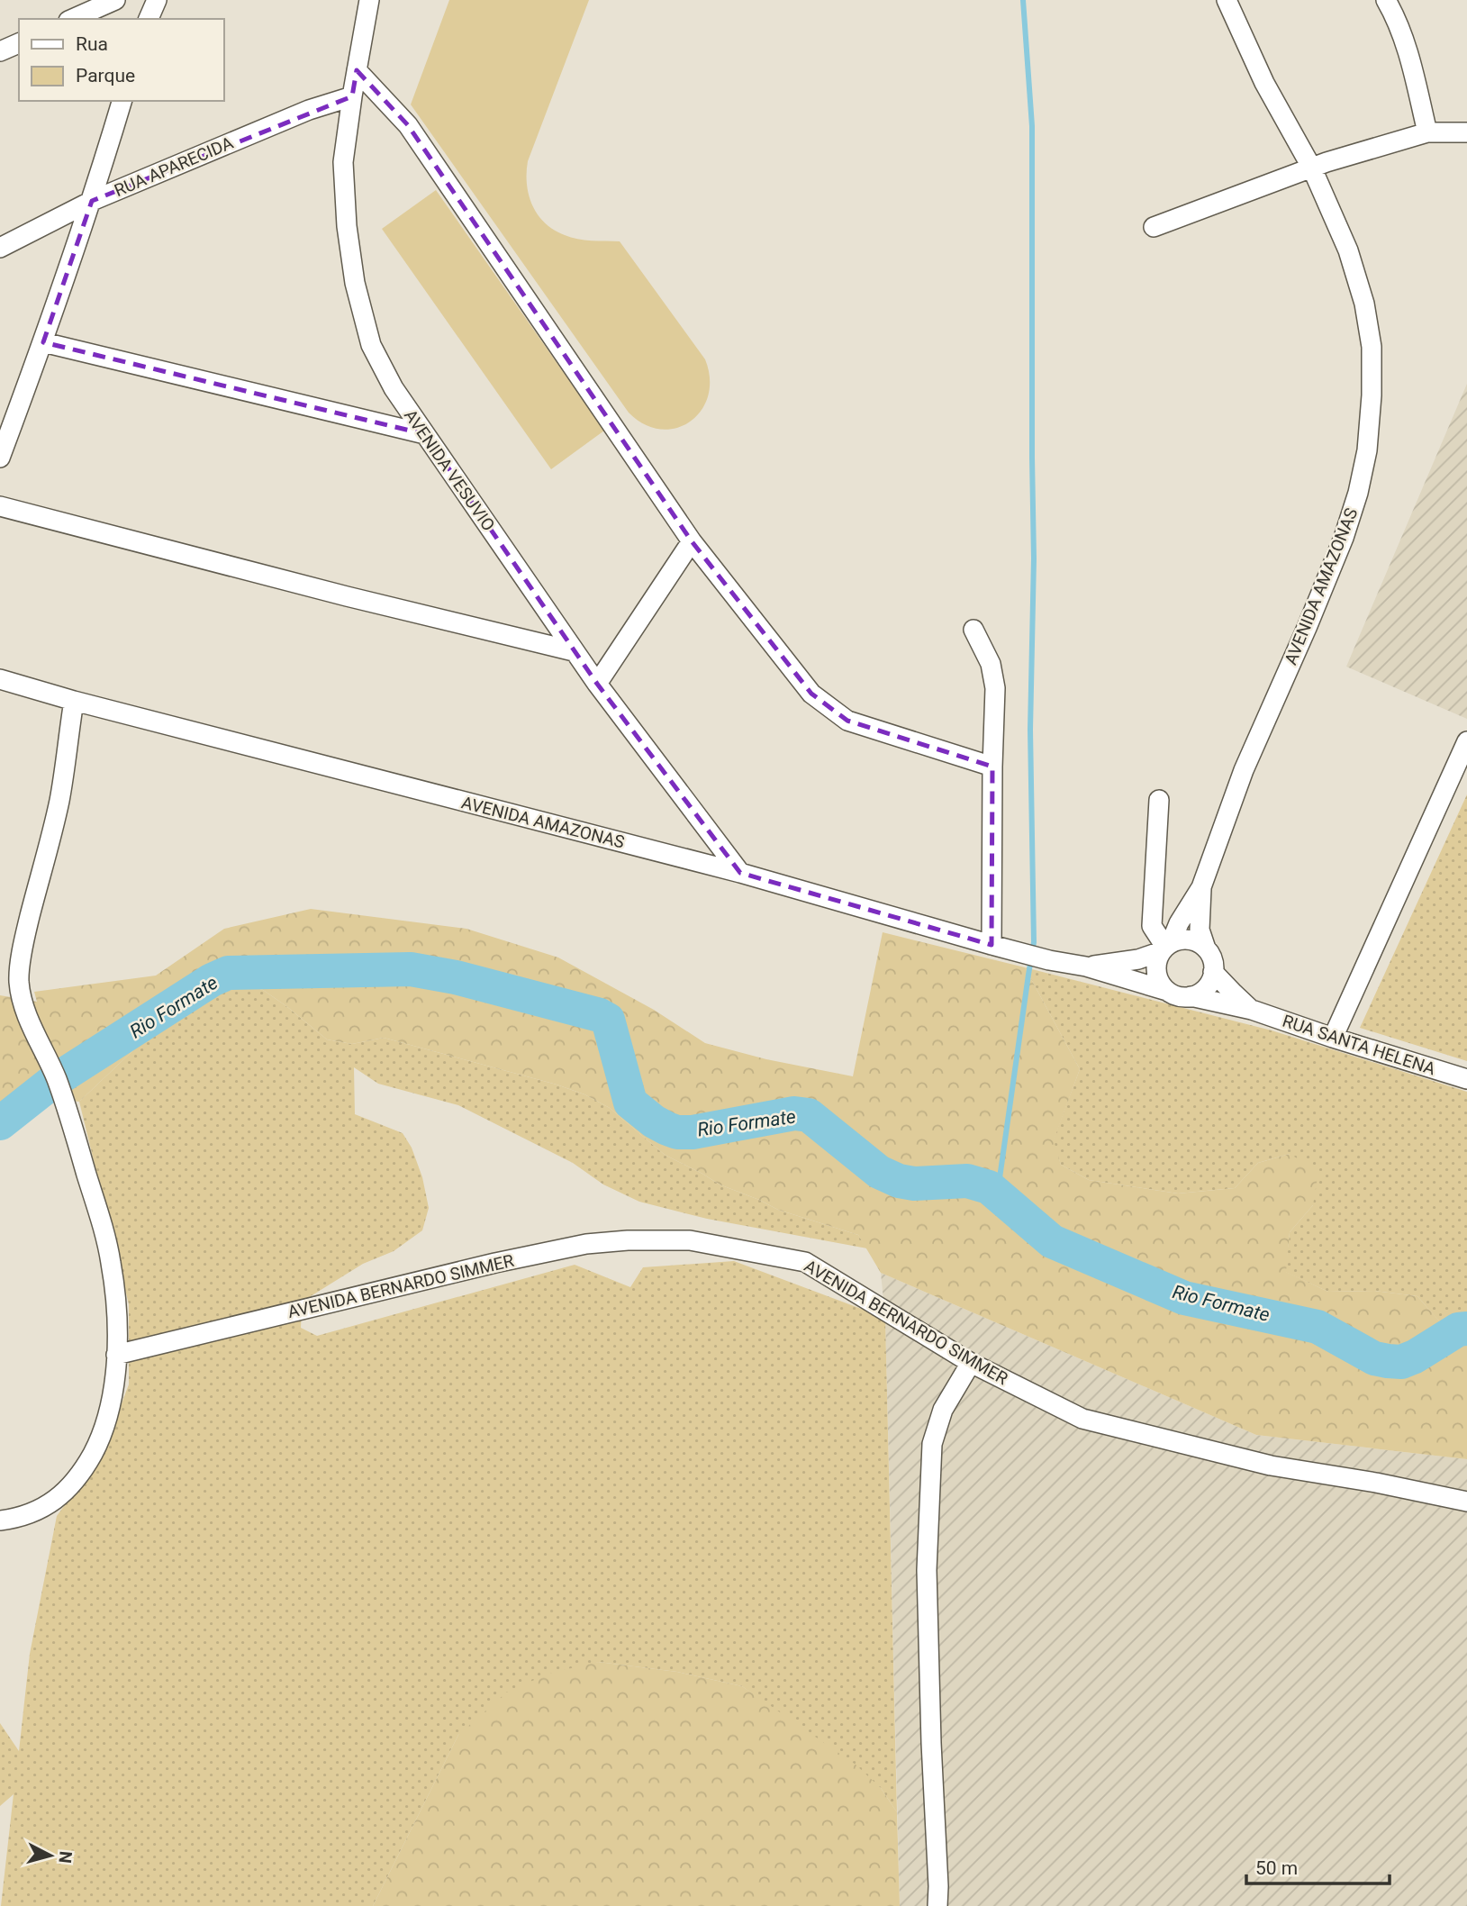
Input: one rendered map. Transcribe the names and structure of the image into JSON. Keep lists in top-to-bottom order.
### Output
{
  "streets": {
    "street": [
      "RUA APARECIDA",
      "AVENIDA VESUVIO",
      "AVENIDA AMAZONAS",
      "RUA SANTA HELENA",
      "AVENIDA BERNARDO SIMMER"
    ]
  },
  "crossings": [
    ["RUA APARECIDA", "AVENIDA VESUVIO"],
    ["AVENIDA VESUVIO", "AVENIDA AMAZONAS"],
    ["AVENIDA AMAZONAS", "RUA SANTA HELENA"]
  ],
  "water": ["Rio Formate"],
  "legend": ["Rua", "Parque"],
  "scale_bar": "50 m",
  "north": "right"
}
